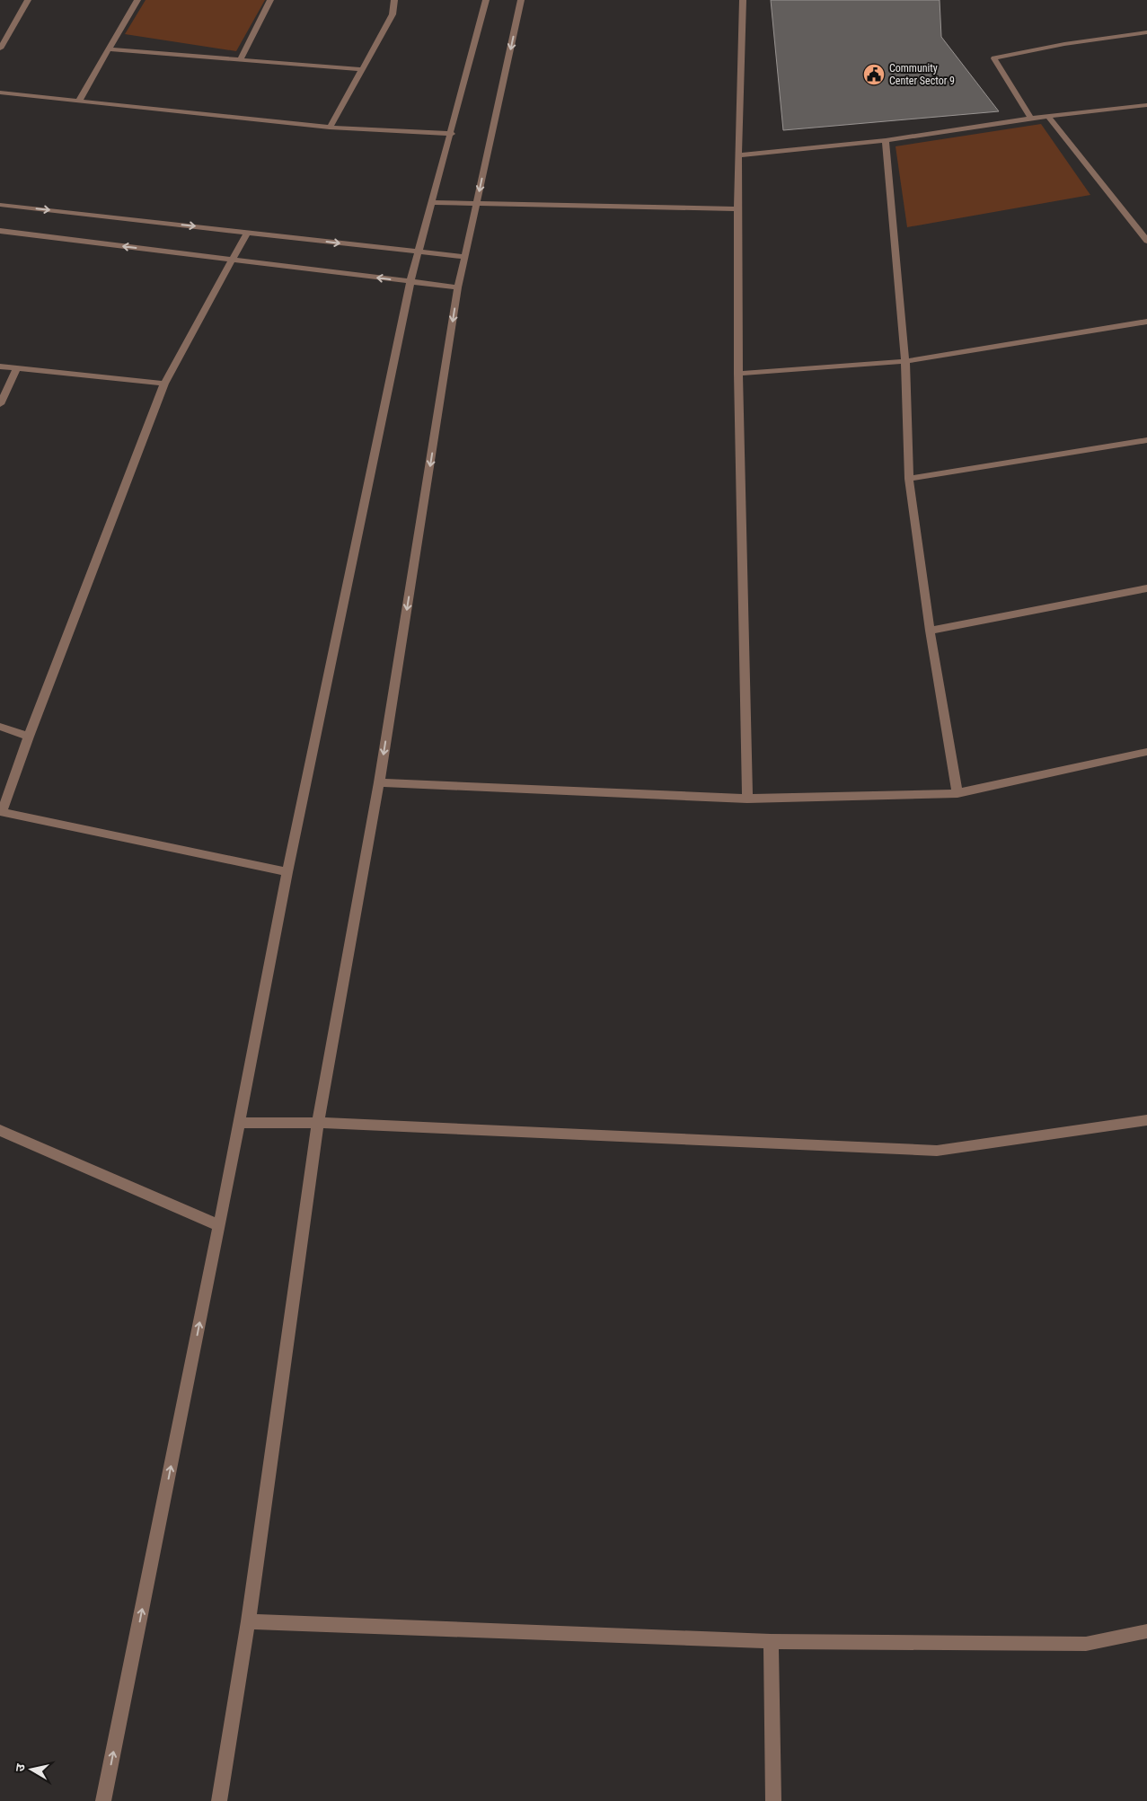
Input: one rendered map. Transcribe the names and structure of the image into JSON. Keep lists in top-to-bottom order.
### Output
{
  "places": {
    "public building": ["Community Center Sector 9"]
  },
  "north": "left"
}
